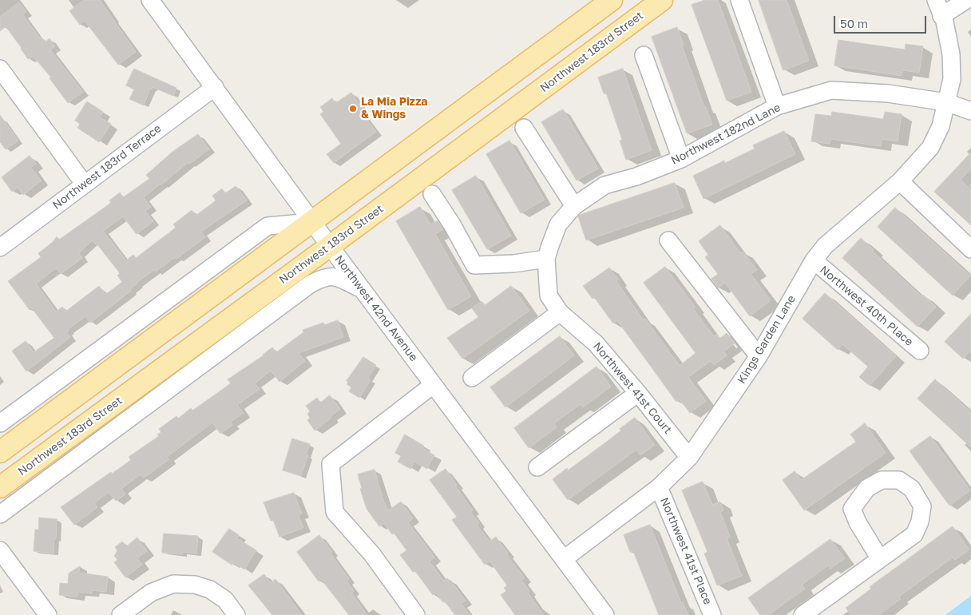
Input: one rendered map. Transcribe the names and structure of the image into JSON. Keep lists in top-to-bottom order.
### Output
{
  "streets": {
    "main road": ["Northwest 183rd Street"],
    "street": [
      "Northwest 182nd Lane",
      "Northwest 183rd Terrace",
      "Northwest 40th Place",
      "Northwest 42nd Avenue",
      "Kings Garden Lane",
      "Northwest 41st Court",
      "Northwest 41st Place"
    ]
  },
  "crossings": [
    ["Northwest 183rd Street", "Northwest 42nd Avenue"],
    ["Northwest 182nd Lane", "Kings Garden Lane"],
    ["Northwest 182nd Lane", "Northwest 41st Court"],
    ["Northwest 183rd Terrace", "Northwest 42nd Avenue"],
    ["Northwest 40th Place", "Kings Garden Lane"],
    ["Northwest 42nd Avenue", "Kings Garden Lane"],
    ["Kings Garden Lane", "Northwest 41st Court"],
    ["Kings Garden Lane", "Northwest 41st Place"]
  ],
  "places": ["La Mia Pizza & Wings"],
  "scale_bar": "50 m"
}
